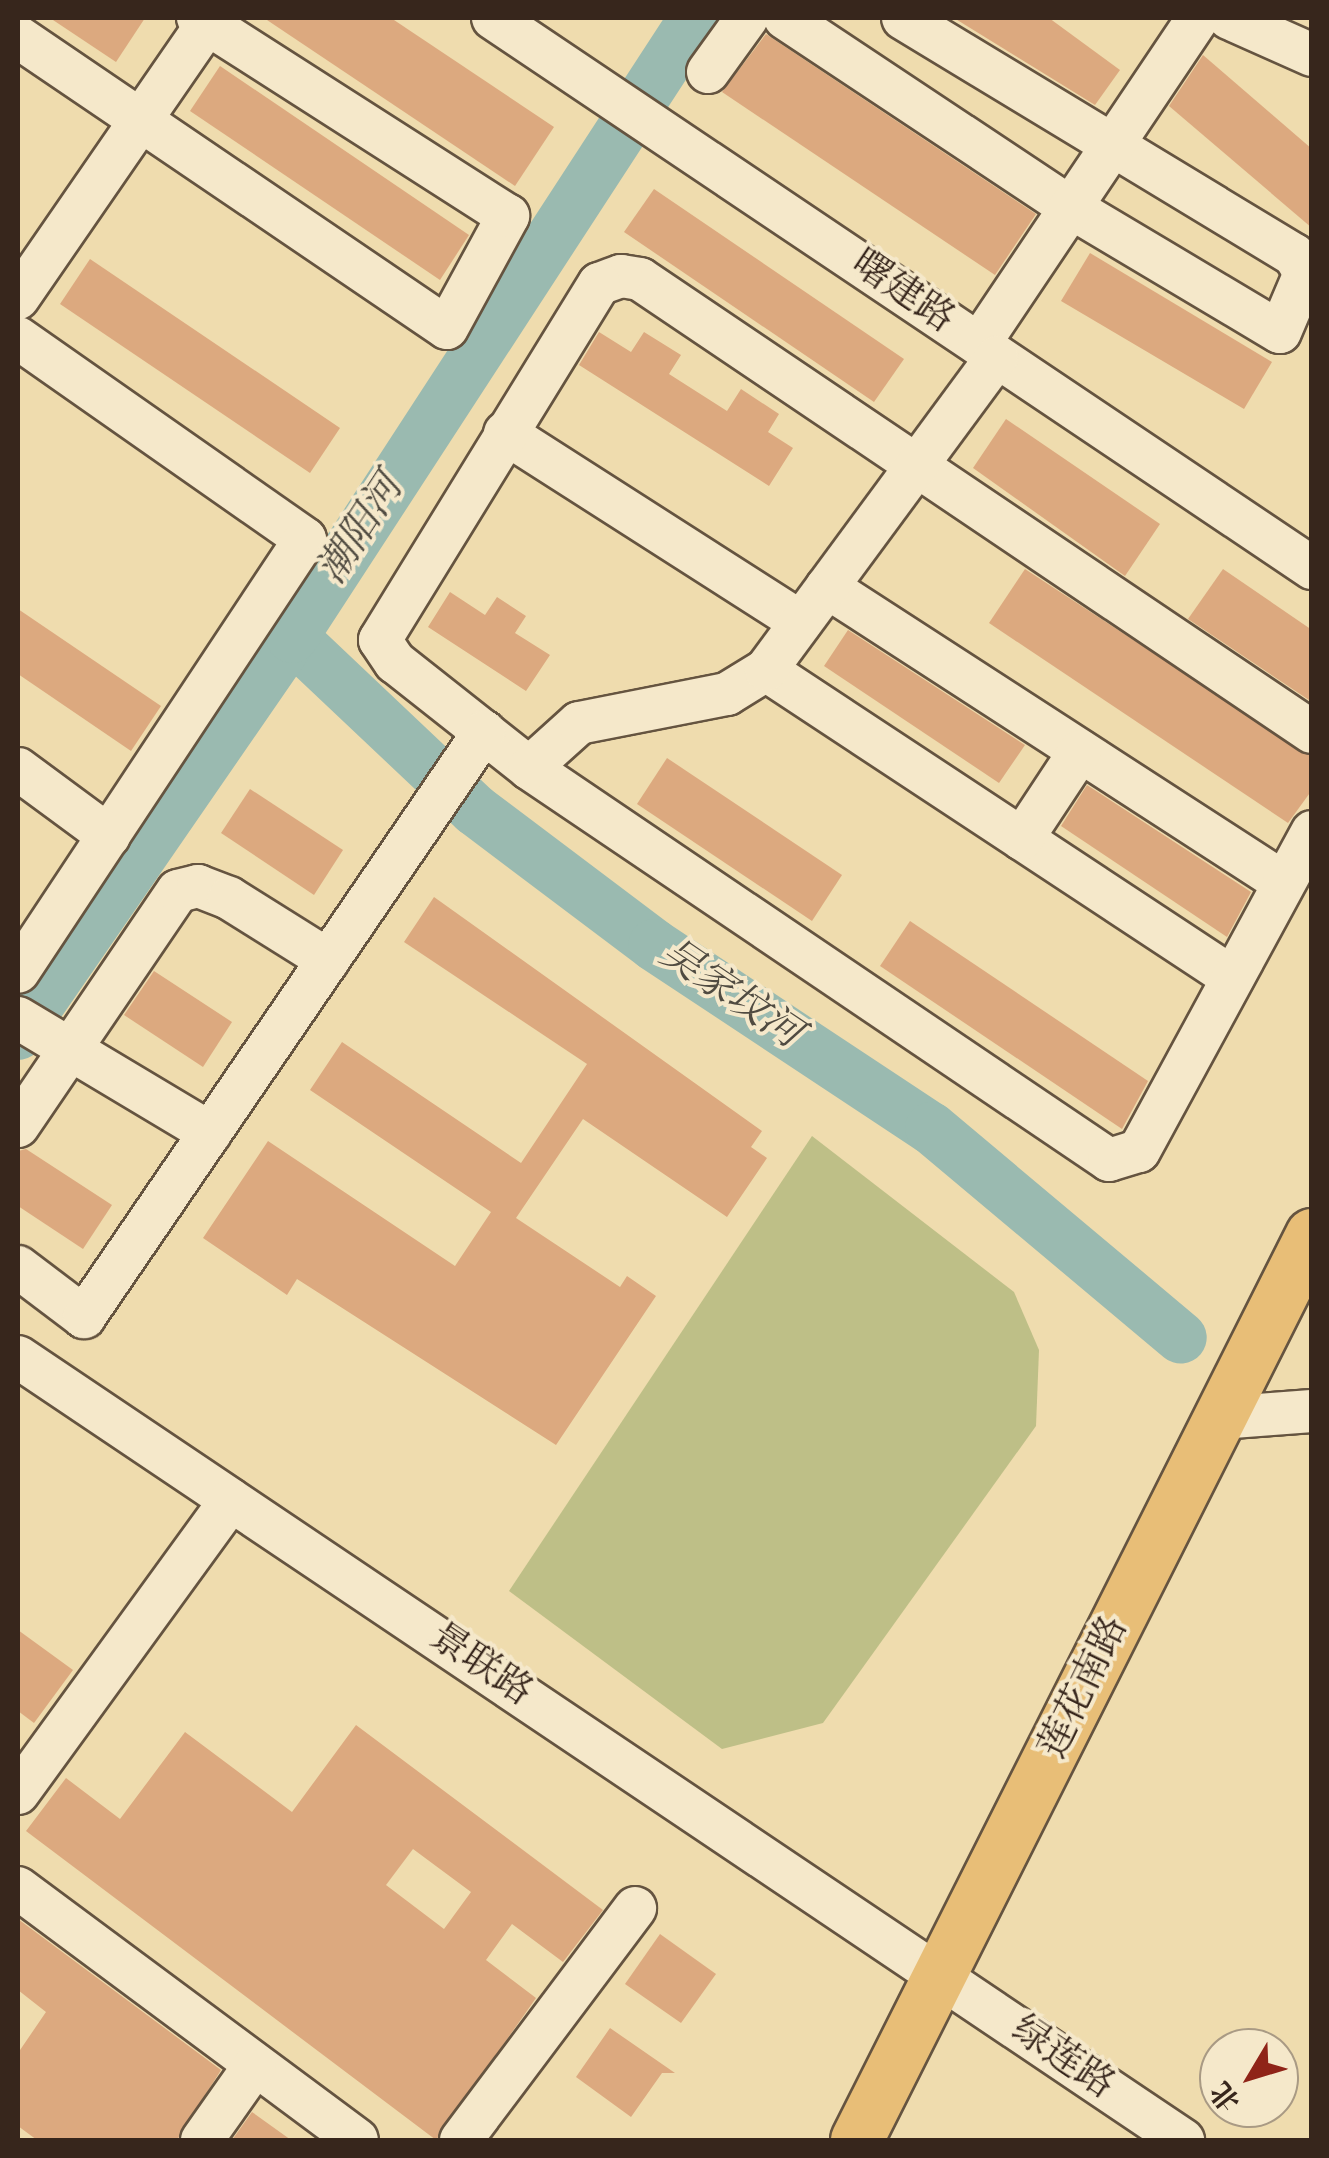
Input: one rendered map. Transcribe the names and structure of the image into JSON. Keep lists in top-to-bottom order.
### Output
{
  "streets": {
    "main road": ["莲花南路"],
    "street": ["曙建路", "景联路", "绿莲路"]
  },
  "crossings": [
    ["景联路", "莲花南路"],
    ["景联路", "绿莲路"],
    ["莲花南路", "绿莲路"]
  ],
  "water": ["潮阳河", "吴家坟河"],
  "north": "bottom left"
}
